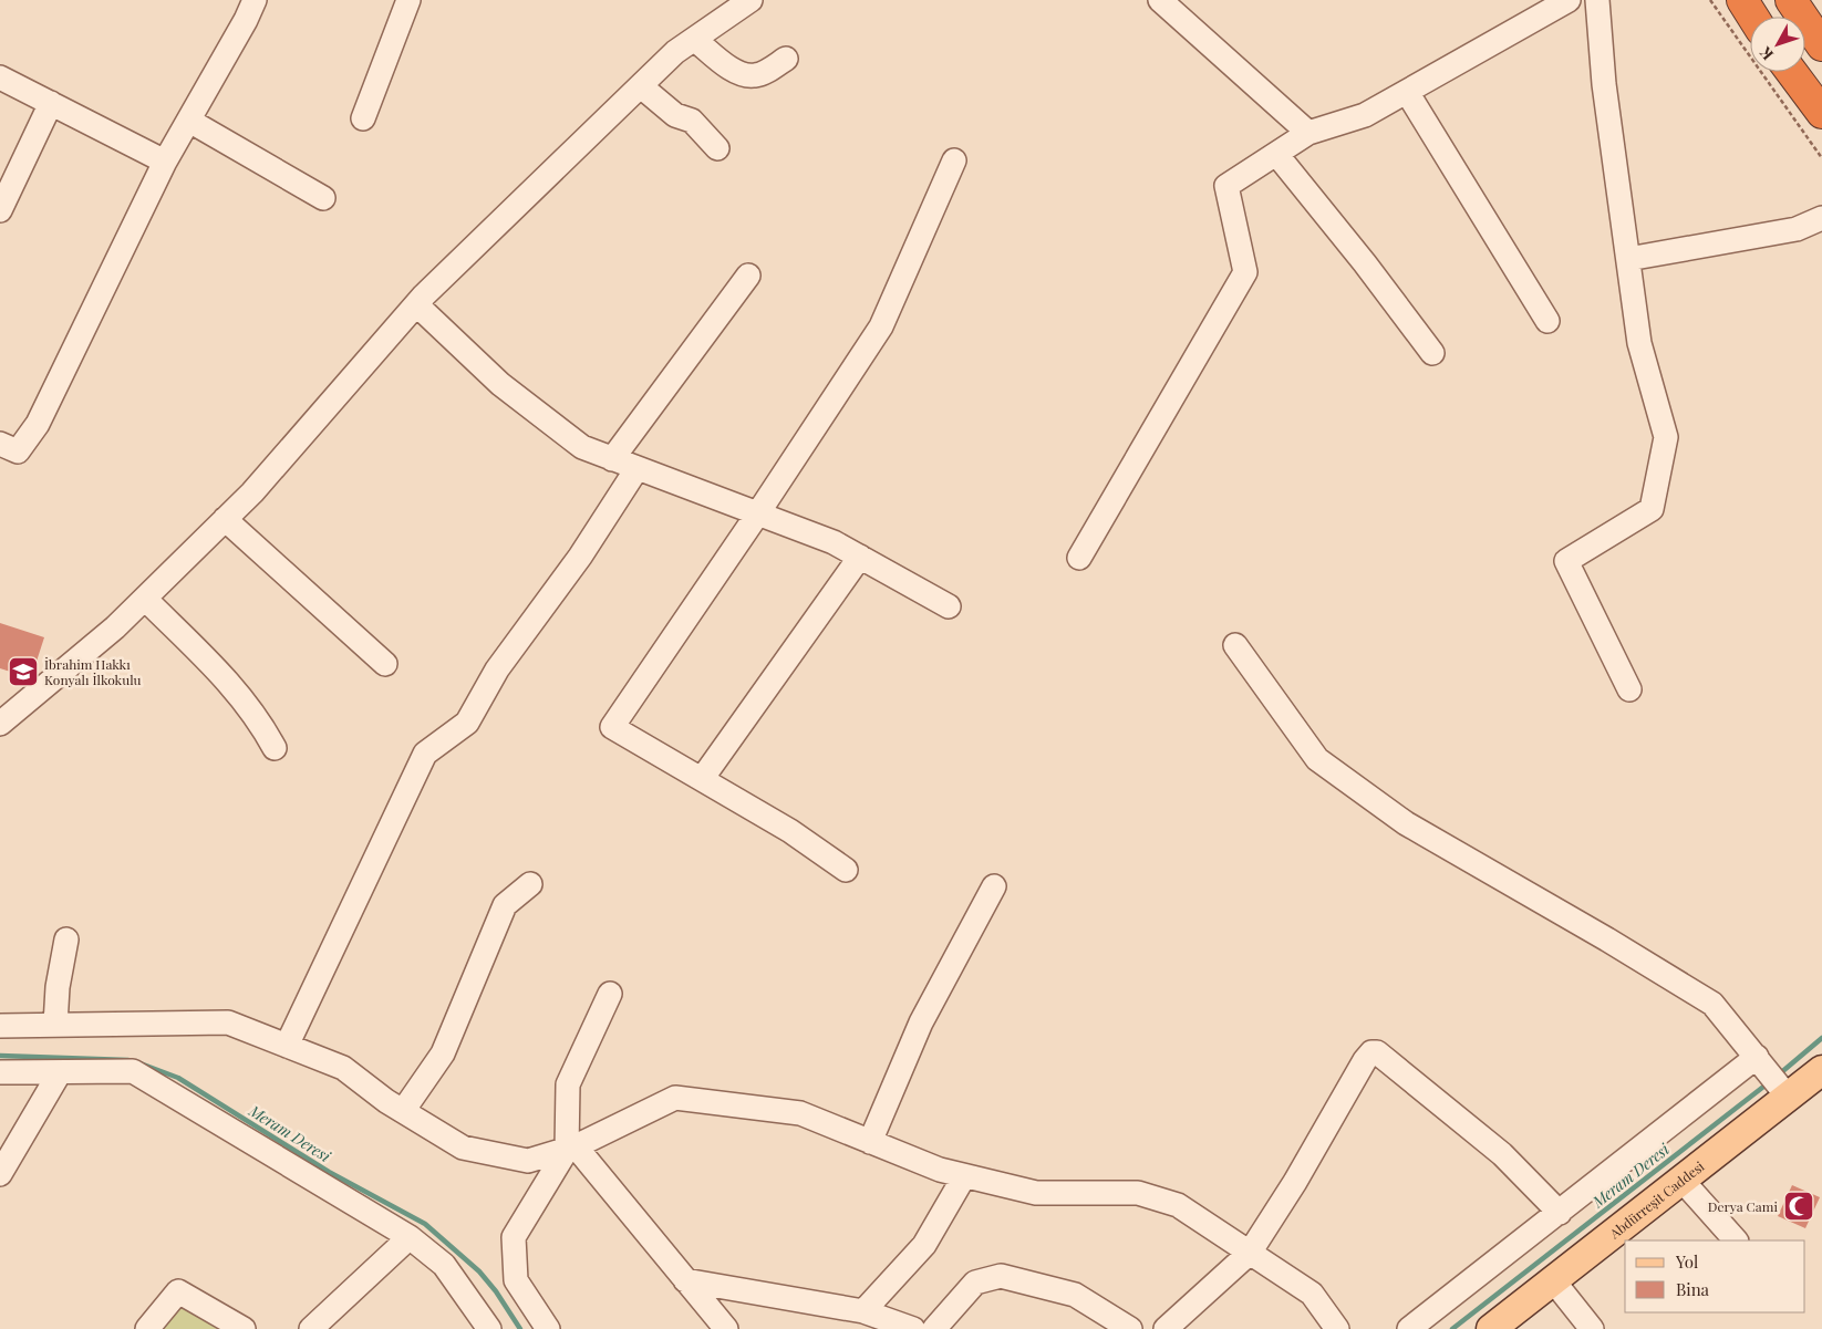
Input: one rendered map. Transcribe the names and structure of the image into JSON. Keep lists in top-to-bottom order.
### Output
{
  "streets": {
    "main road": ["Abdürreşit Caddesi"]
  },
  "water": ["Meram Deresi"],
  "places": {
    "school or university": ["İbrahim Hakkı Konyalı İlkokulu"],
    "mosque": ["Derya Cami"]
  },
  "legend": ["Yol", "Bina"],
  "north": "bottom left"
}
